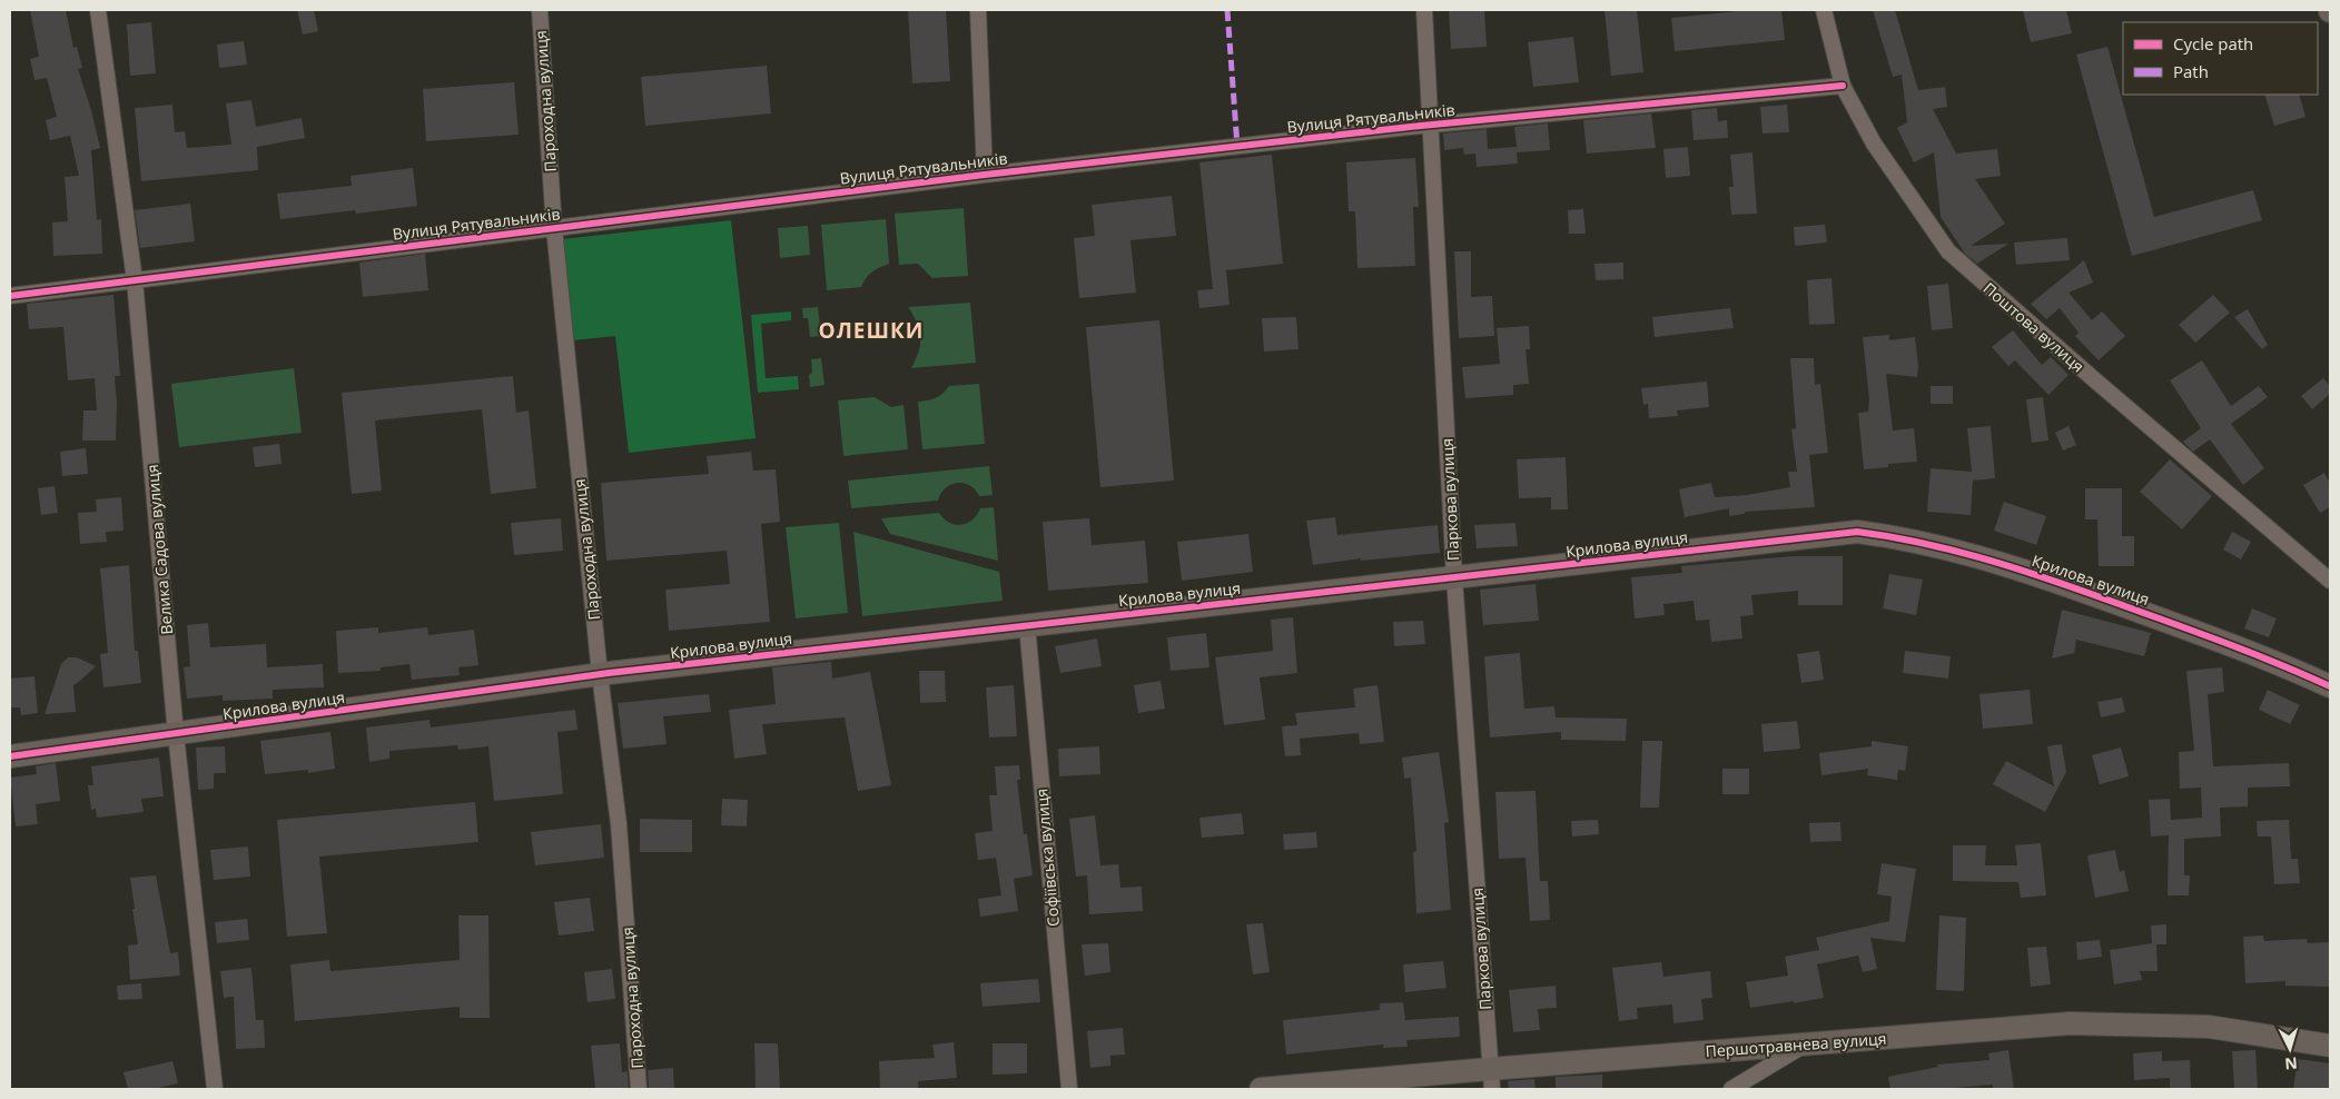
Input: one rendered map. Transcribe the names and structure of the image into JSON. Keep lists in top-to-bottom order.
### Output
{
  "streets": {
    "street": [
      "Пароходна вулиця",
      "Вулиця Рятувальників",
      "Поштова вулиця",
      "Паркова вулиця",
      "Крилова вулиця",
      "Велика Садова вулиця",
      "Софіївська вулиця",
      "Першотравнева вулиця"
    ]
  },
  "crossings": [
    ["Пароходна вулиця", "Вулиця Рятувальників"],
    ["Пароходна вулиця", "Крилова вулиця"],
    ["Вулиця Рятувальників", "Поштова вулиця"],
    ["Вулиця Рятувальників", "Паркова вулиця"],
    ["Вулиця Рятувальників", "Велика Садова вулиця"],
    ["Паркова вулиця", "Крилова вулиця"],
    ["Паркова вулиця", "Першотравнева вулиця"],
    ["Крилова вулиця", "Велика Садова вулиця"],
    ["Крилова вулиця", "Софіївська вулиця"]
  ],
  "districts": ["ОЛЕШКИ"],
  "legend": ["Cycle path", "Path"],
  "north": "bottom"
}
